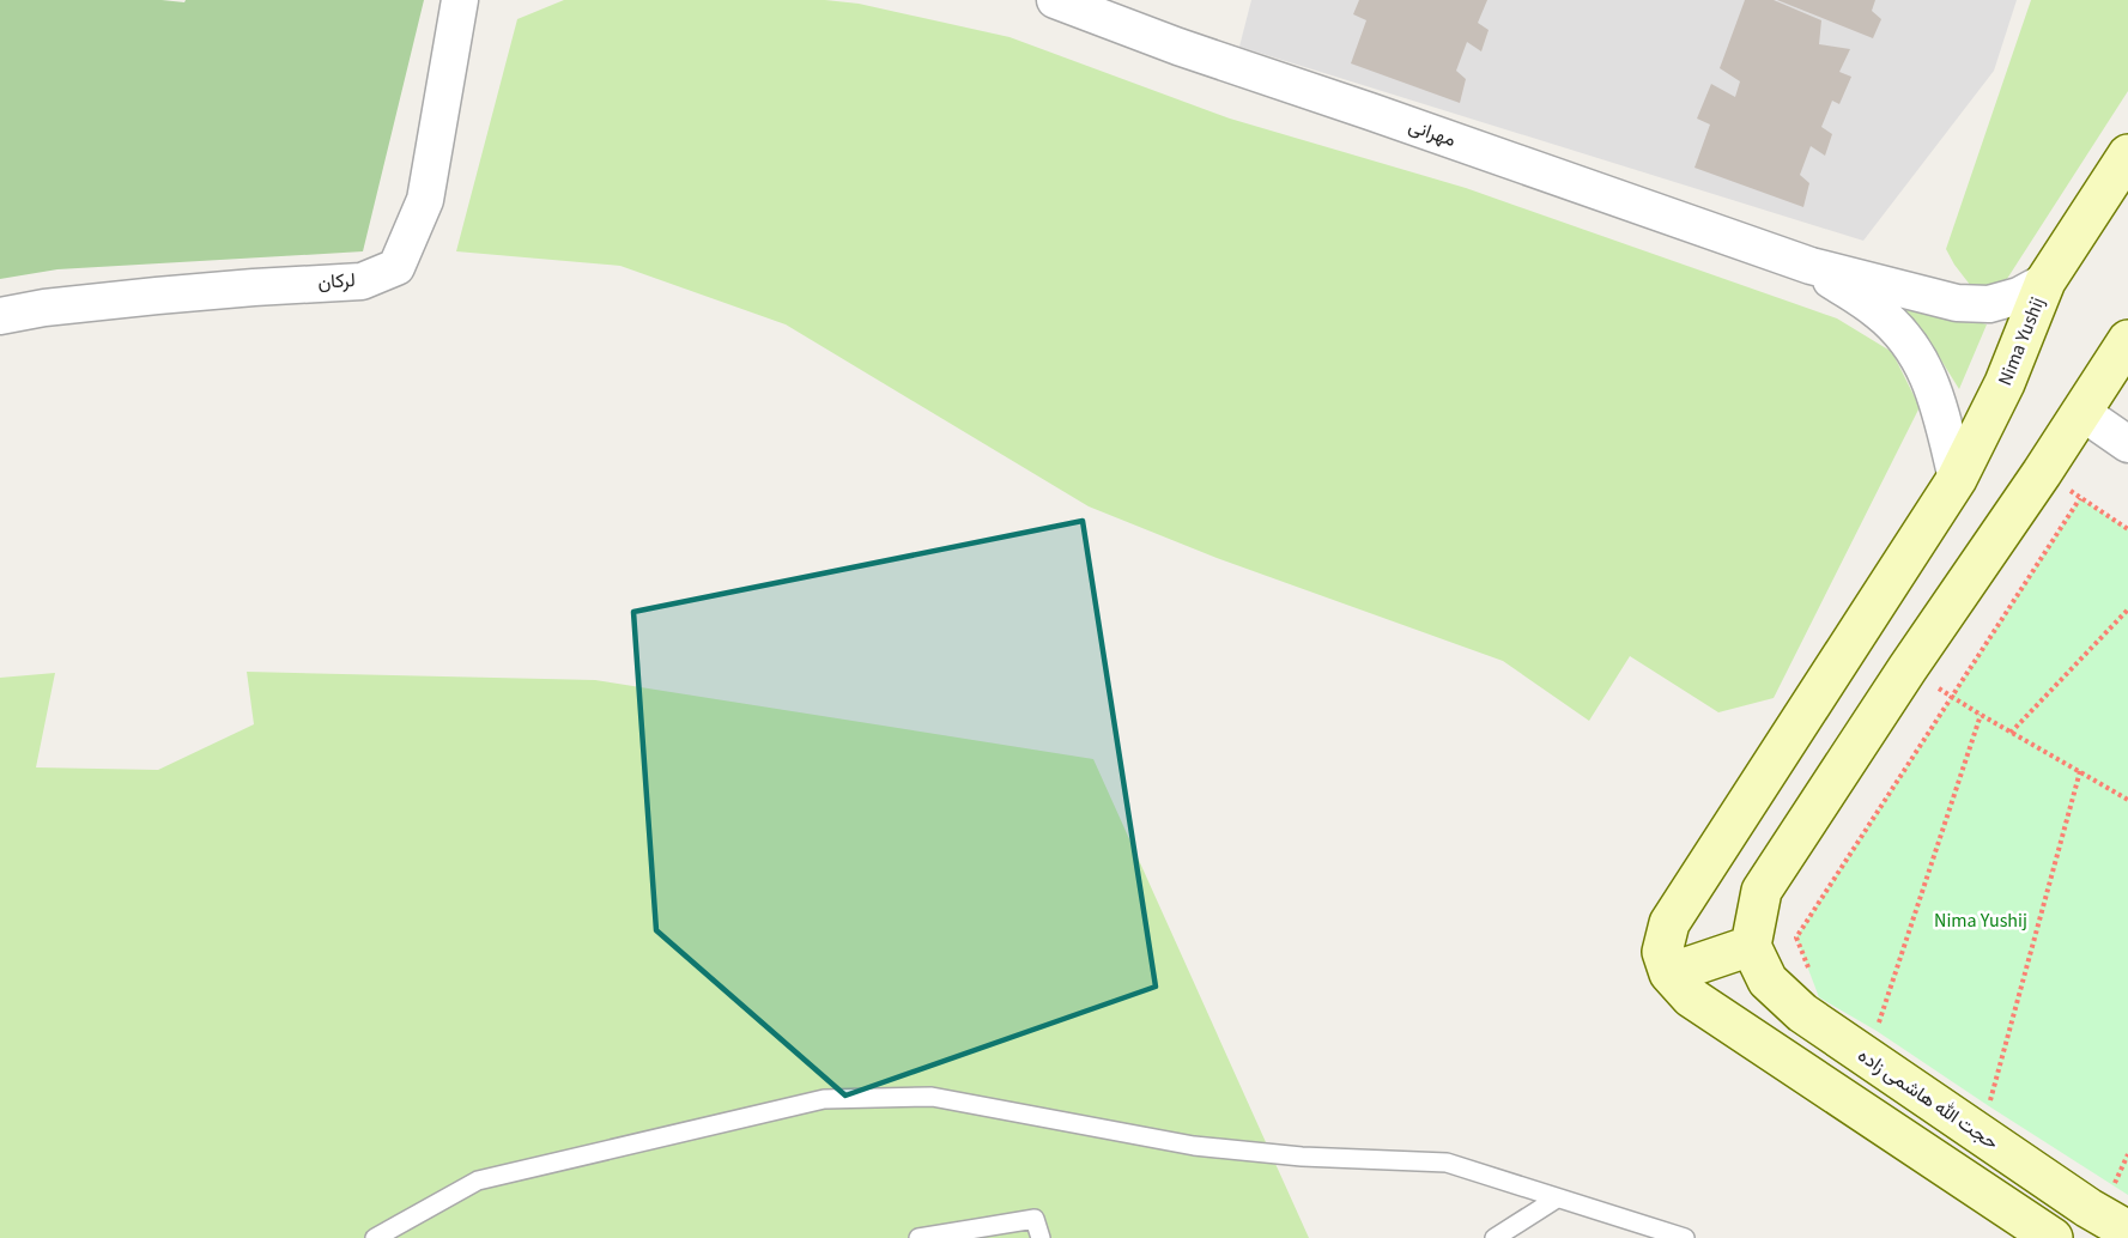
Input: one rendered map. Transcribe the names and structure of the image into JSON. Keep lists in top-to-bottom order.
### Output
{
  "streets": {
    "street": [
      "مهرانی",
      "لرکان",
      "Nima Yushij",
      "حجت الله هاشمی زاده"
    ]
  },
  "parks": ["Nima Yushij"]
}
